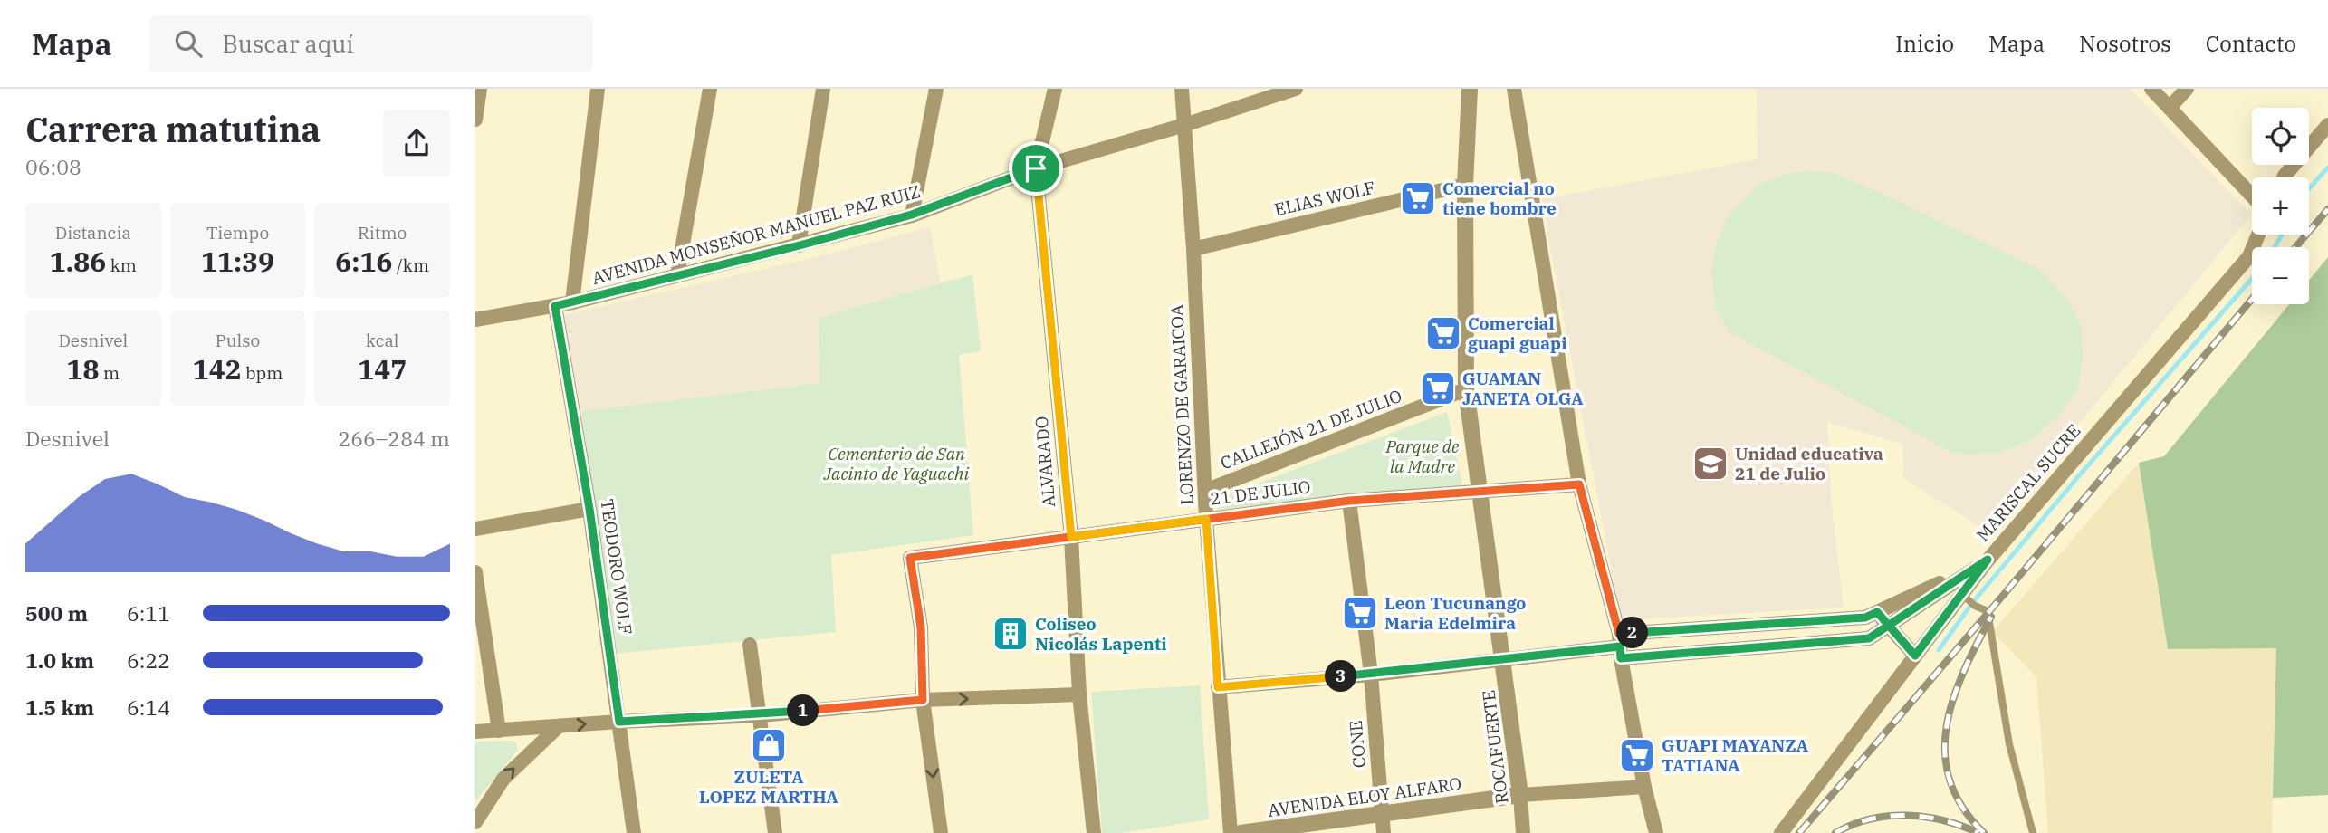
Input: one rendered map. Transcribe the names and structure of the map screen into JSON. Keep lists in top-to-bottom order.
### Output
{
  "streets": {
    "street": [
      "ELIAS WOLF",
      "AVENIDA MONSEÑOR MANUEL PAZ RUIZ",
      "LORENZO DE GARAICOA",
      "CALLEJÓN 21 DE JULIO",
      "ALVARADO",
      "MARISCAL SUCRE",
      "21 DE JULIO",
      "TEODORO WOLF",
      "CONE",
      "ROCAFUERTE",
      "AVENIDA ELOY ALFARO"
    ]
  },
  "crossings": [
    ["ELIAS WOLF", "LORENZO DE GARAICOA"],
    ["ELIAS WOLF", "ROCAFUERTE"],
    ["AVENIDA MONSEÑOR MANUEL PAZ RUIZ", "LORENZO DE GARAICOA"],
    ["AVENIDA MONSEÑOR MANUEL PAZ RUIZ", "ALVARADO"],
    ["AVENIDA MONSEÑOR MANUEL PAZ RUIZ", "TEODORO WOLF"],
    ["LORENZO DE GARAICOA", "CALLEJÓN 21 DE JULIO"],
    ["LORENZO DE GARAICOA", "21 DE JULIO"],
    ["CALLEJÓN 21 DE JULIO", "ROCAFUERTE"],
    ["ALVARADO", "21 DE JULIO"],
    ["21 DE JULIO", "CONE"],
    ["21 DE JULIO", "ROCAFUERTE"],
    ["CONE", "AVENIDA ELOY ALFARO"],
    ["ROCAFUERTE", "AVENIDA ELOY ALFARO"]
  ],
  "parks": ["Parque de la Madre", "Cementerio de San Jacinto de Yaguachi"],
  "places": {
    "supermarket": [
      "Comercial no tiene bombre",
      "Comercial guapi guapi",
      "GUAMAN JANETA OLGA",
      "Leon Tucunango Maria Edelmira",
      "GUAPI MAYANZA TATIANA"
    ],
    "school or university": ["Unidad educativa 21 de Julio"],
    "building": ["Coliseo Nicolás Lapenti"],
    "shop": ["ZULETA LOPEZ MARTHA"]
  },
  "page": {
    "header": "Mapa",
    "search": "Buscar aquí",
    "nav": [
      "Inicio",
      "Mapa",
      "Nosotros",
      "Contacto"
    ],
    "heading": ["Carrera matutina", "06:08"],
    "map_buttons": ["+", "−"],
    "stats": [
      ["Distancia", "1.86 km"],
      ["Tiempo", "11:39"],
      ["Ritmo", "6:16 /km"],
      ["Desnivel", "18 m"],
      ["Pulso", "142 bpm"],
      ["kcal", "147"]
    ],
    "chart": ["Desnivel", "266–284 m"],
    "list": [
      {
        "name": "500 m",
        "note": "6:11"
      },
      {
        "name": "1.0 km",
        "note": "6:22"
      },
      {
        "name": "1.5 km",
        "note": "6:14"
      }
    ],
    "pins": ["2", "3", "1"]
  }
}
